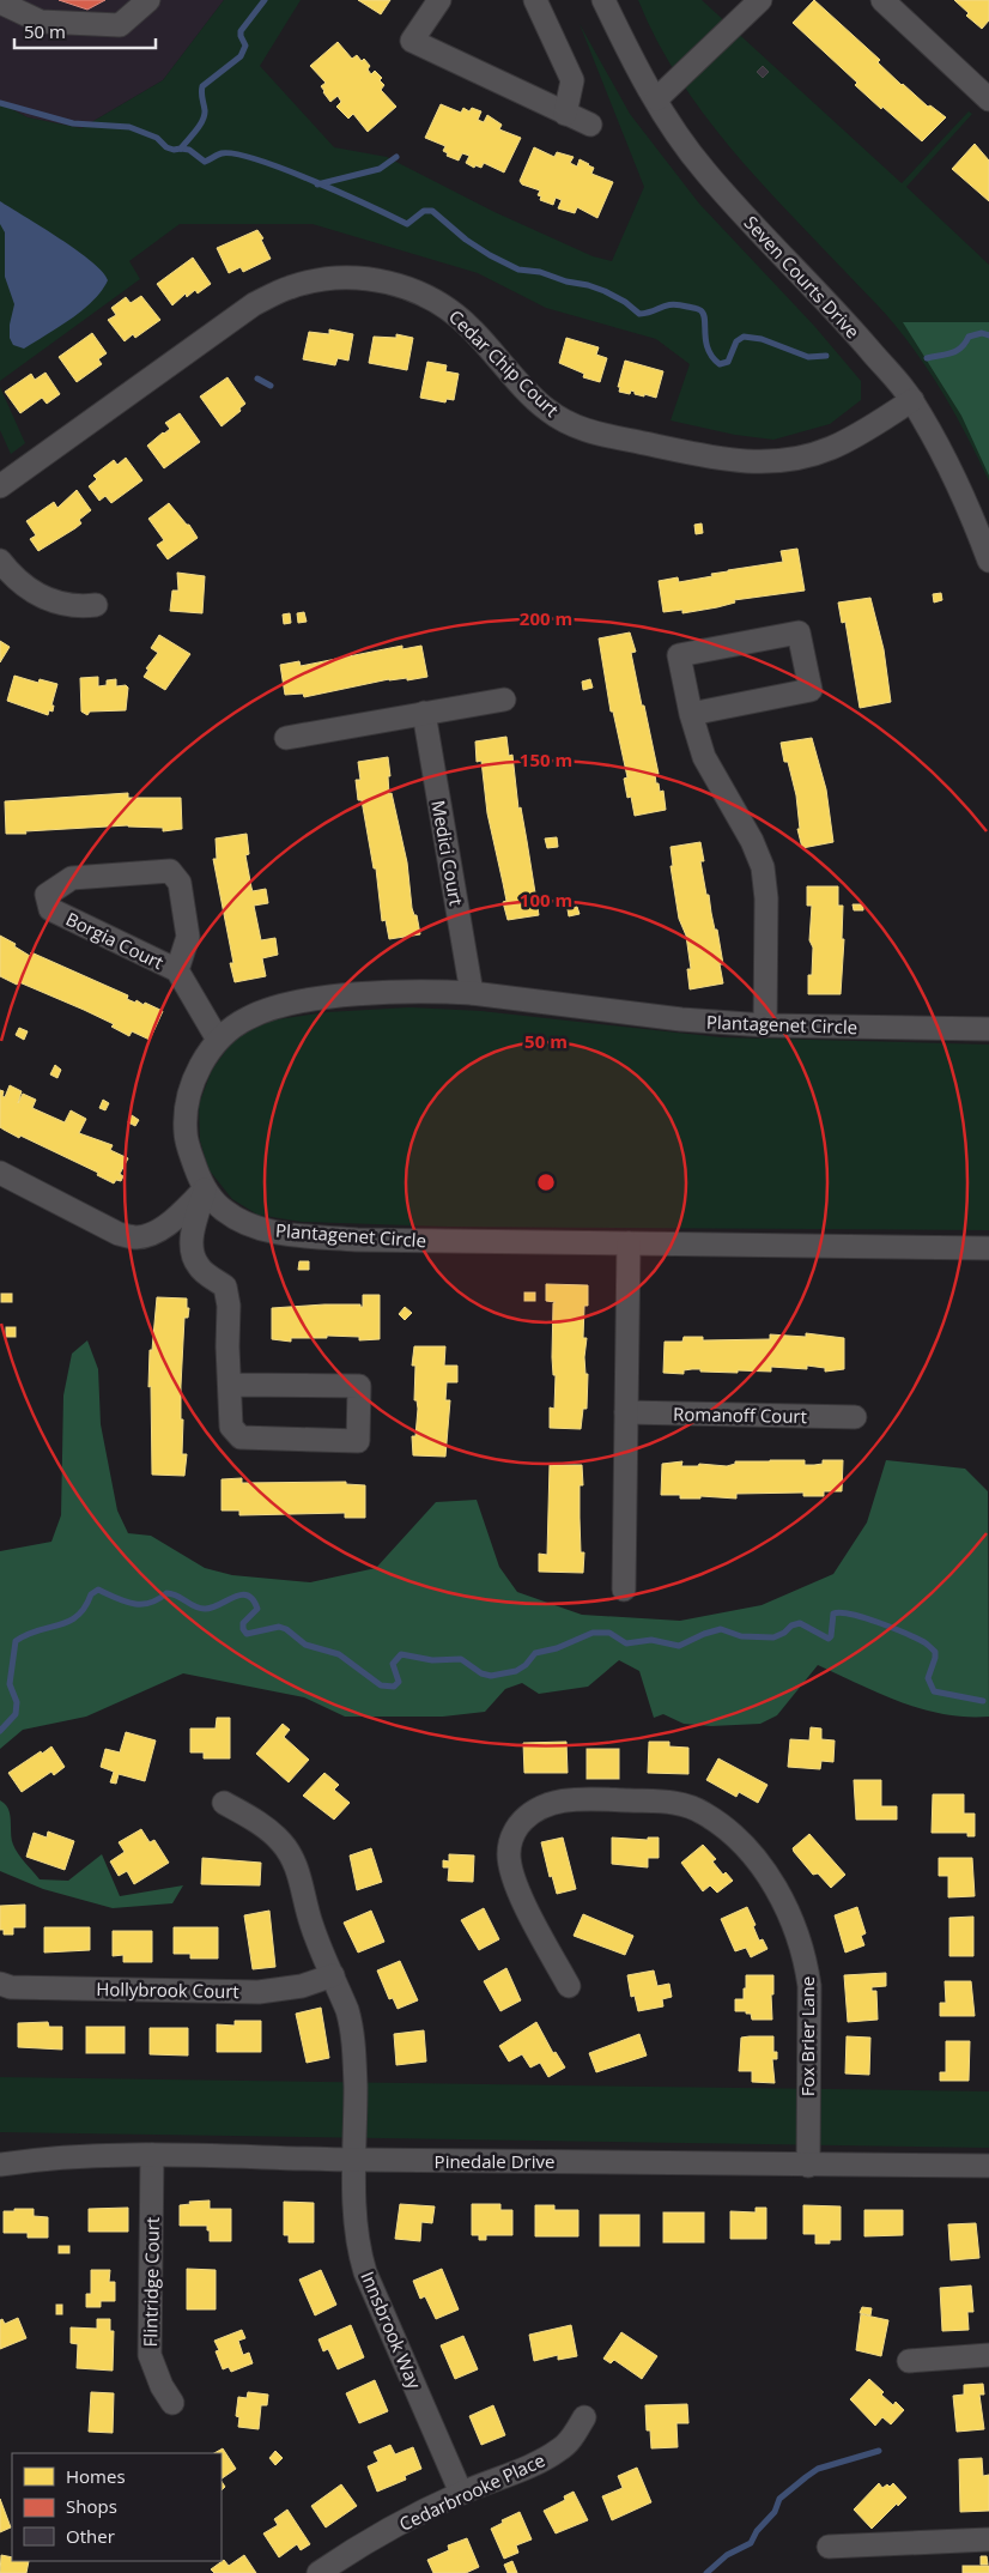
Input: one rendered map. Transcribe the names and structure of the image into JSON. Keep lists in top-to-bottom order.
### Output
{
  "streets": {
    "street": [
      "Seven Courts Drive",
      "Cedar Chip Court",
      "Medici Court",
      "Borgia Court",
      "Plantagenet Circle",
      "Romanoff Court",
      "Hollybrook Court",
      "Fox Brier Lane",
      "Pinedale Drive",
      "Flintridge Court",
      "Innsbrook Way",
      "Cedarbrooke Place"
    ]
  },
  "crossings": [
    ["Seven Courts Drive", "Cedar Chip Court"],
    ["Medici Court", "Plantagenet Circle"],
    ["Borgia Court", "Plantagenet Circle"],
    ["Hollybrook Court", "Innsbrook Way"],
    ["Fox Brier Lane", "Pinedale Drive"],
    ["Pinedale Drive", "Flintridge Court"],
    ["Pinedale Drive", "Innsbrook Way"],
    ["Innsbrook Way", "Cedarbrooke Place"]
  ],
  "legend": ["Homes", "Shops", "Other"],
  "scale_bar": "50 m",
  "rings": [
    "200 m",
    "150 m",
    "100 m",
    "50 m"
  ]
}
